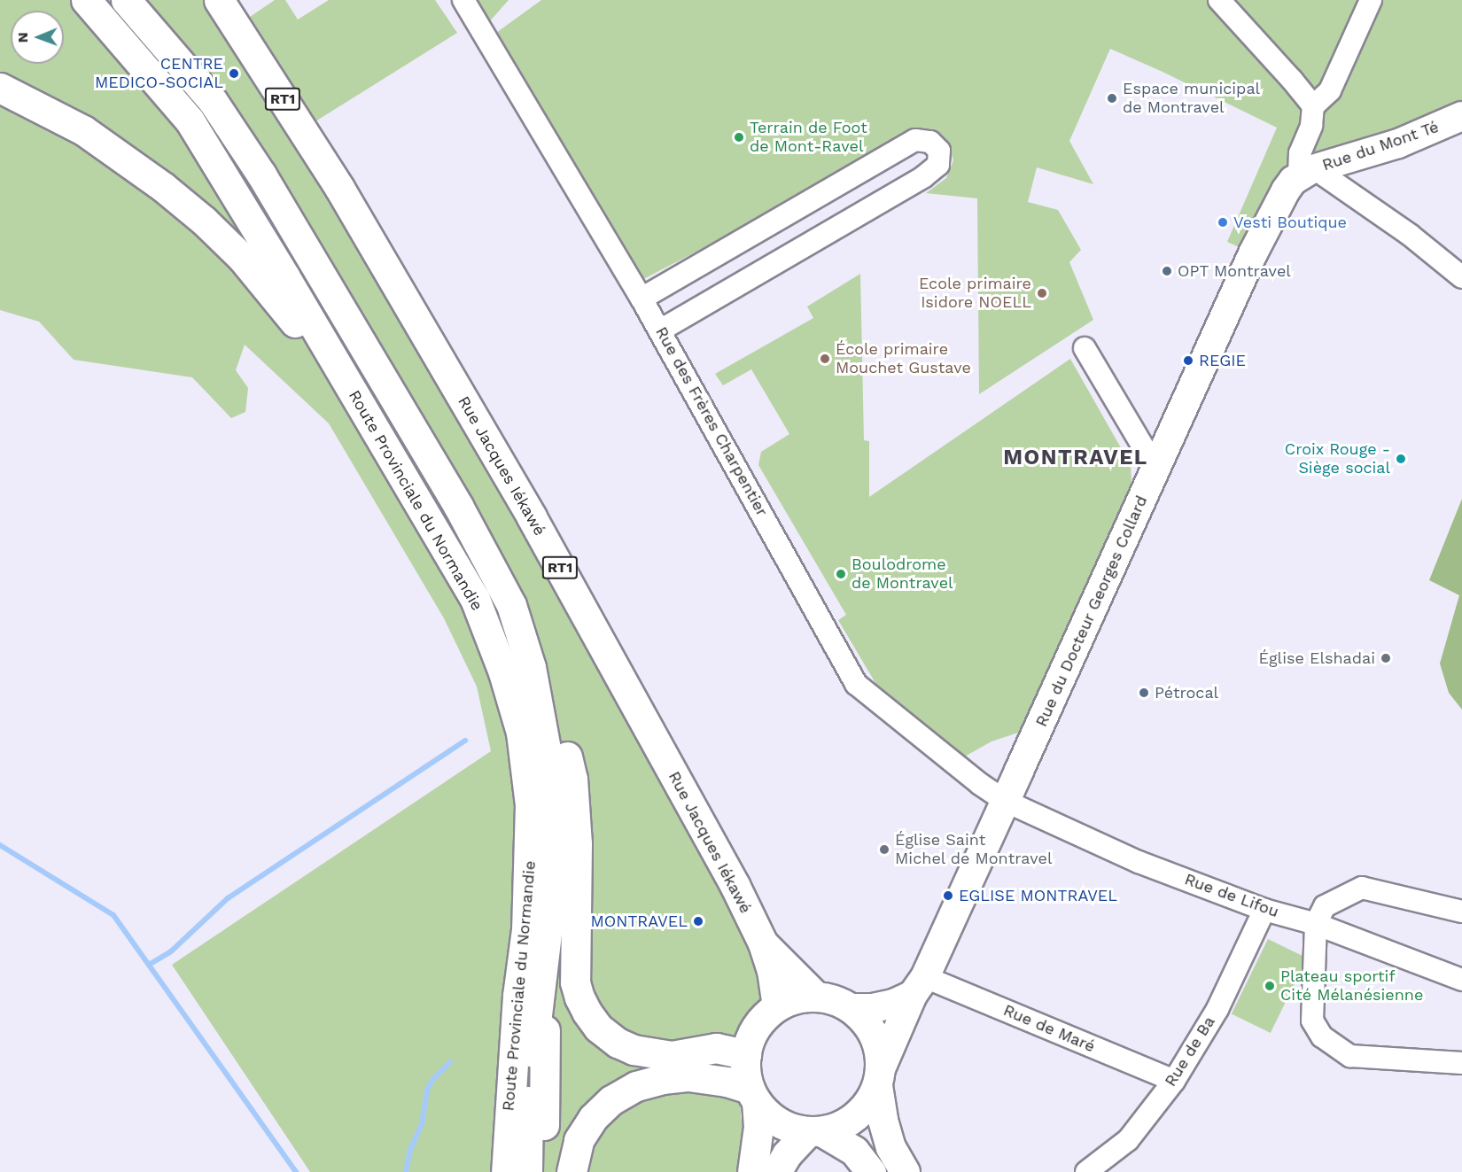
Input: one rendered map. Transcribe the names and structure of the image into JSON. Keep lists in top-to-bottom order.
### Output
{
  "streets": {
    "main road": ["RT1", "Rue Jacques Iékawé", "Route Provinciale du Normandie"],
    "street": [
      "Rue du Mont Té",
      "Rue des Frères Charpentier",
      "Rue du Docteur Georges Collard",
      "Rue de Lifou",
      "Rue de Maré",
      "Rue de Ba"
    ]
  },
  "crossings": [
    ["Rue du Mont Té", "Rue du Docteur Georges Collard"],
    ["Rue des Frères Charpentier", "Rue du Docteur Georges Collard"],
    ["Rue des Frères Charpentier", "Rue de Lifou"],
    ["Rue Jacques Iékawé", "Rue du Docteur Georges Collard"],
    ["Rue du Docteur Georges Collard", "Rue de Lifou"],
    ["Rue du Docteur Georges Collard", "Rue de Maré"],
    ["Rue de Lifou", "Rue de Ba"],
    ["Rue de Maré", "Rue de Ba"]
  ],
  "districts": ["MONTRAVEL"],
  "places": [
    "CENTRE MEDICO-SOCIAL",
    "Espace municipal de Montravel",
    "Terrain de Foot de Mont-Ravel",
    "Vesti Boutique",
    "OPT Montravel",
    "Ecole primaire Isidore NOELL",
    "École primaire Mouchet Gustave",
    "REGIE",
    "Croix Rouge - Siège social",
    "Boulodrome de Montravel",
    "Église Elshadai",
    "Pétrocal",
    "Église Saint Michel de Montravel",
    "EGLISE MONTRAVEL",
    "MONTRAVEL",
    "Plateau sportif Cité Mélanésienne"
  ],
  "north": "left"
}
